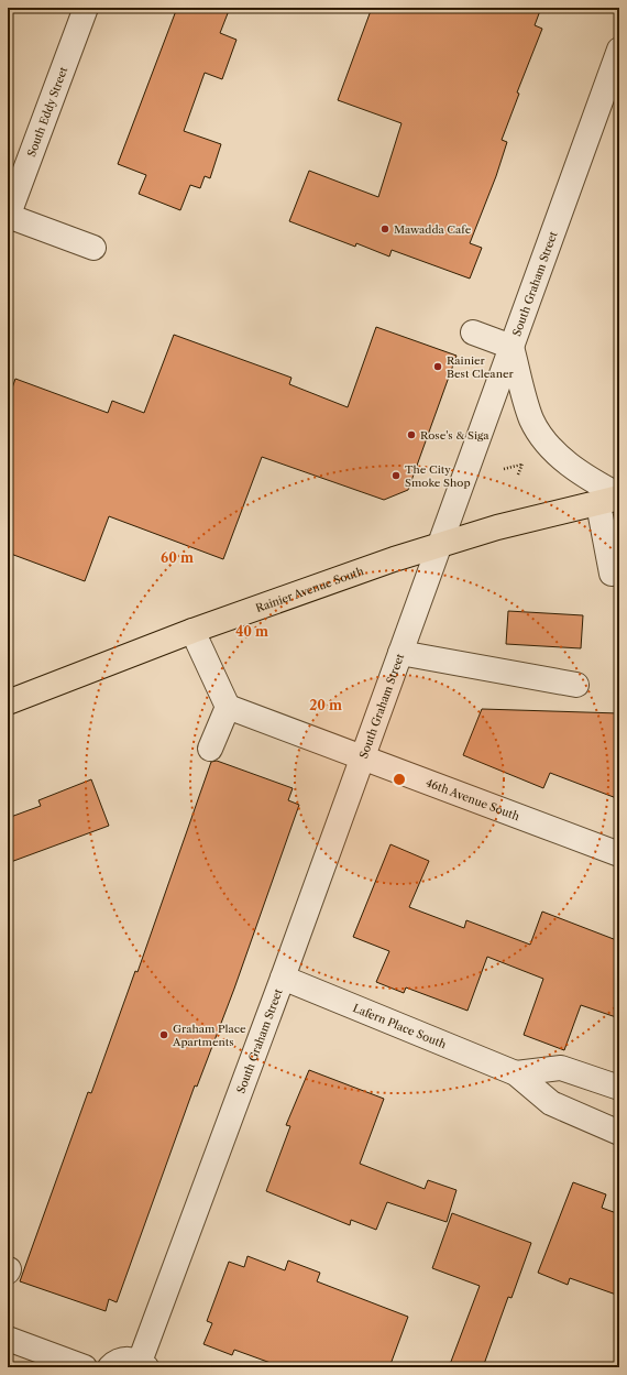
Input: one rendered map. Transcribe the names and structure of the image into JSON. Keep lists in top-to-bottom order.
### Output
{
  "streets": {
    "main road": ["Rainier Avenue South"],
    "street": [
      "South Eddy Street",
      "South Graham Street",
      "46th Avenue South",
      "Lafern Place South"
    ]
  },
  "crossings": [
    ["South Graham Street", "Rainier Avenue South"],
    ["South Graham Street", "46th Avenue South"],
    ["South Graham Street", "Lafern Place South"]
  ],
  "places": [
    "Mawadda Cafe",
    "Rainier Best Cleaner",
    "Rose's & Siga",
    "The City Smoke Shop",
    "Graham Place Apartments"
  ],
  "rings": ["60 m", "40 m", "20 m"]
}
